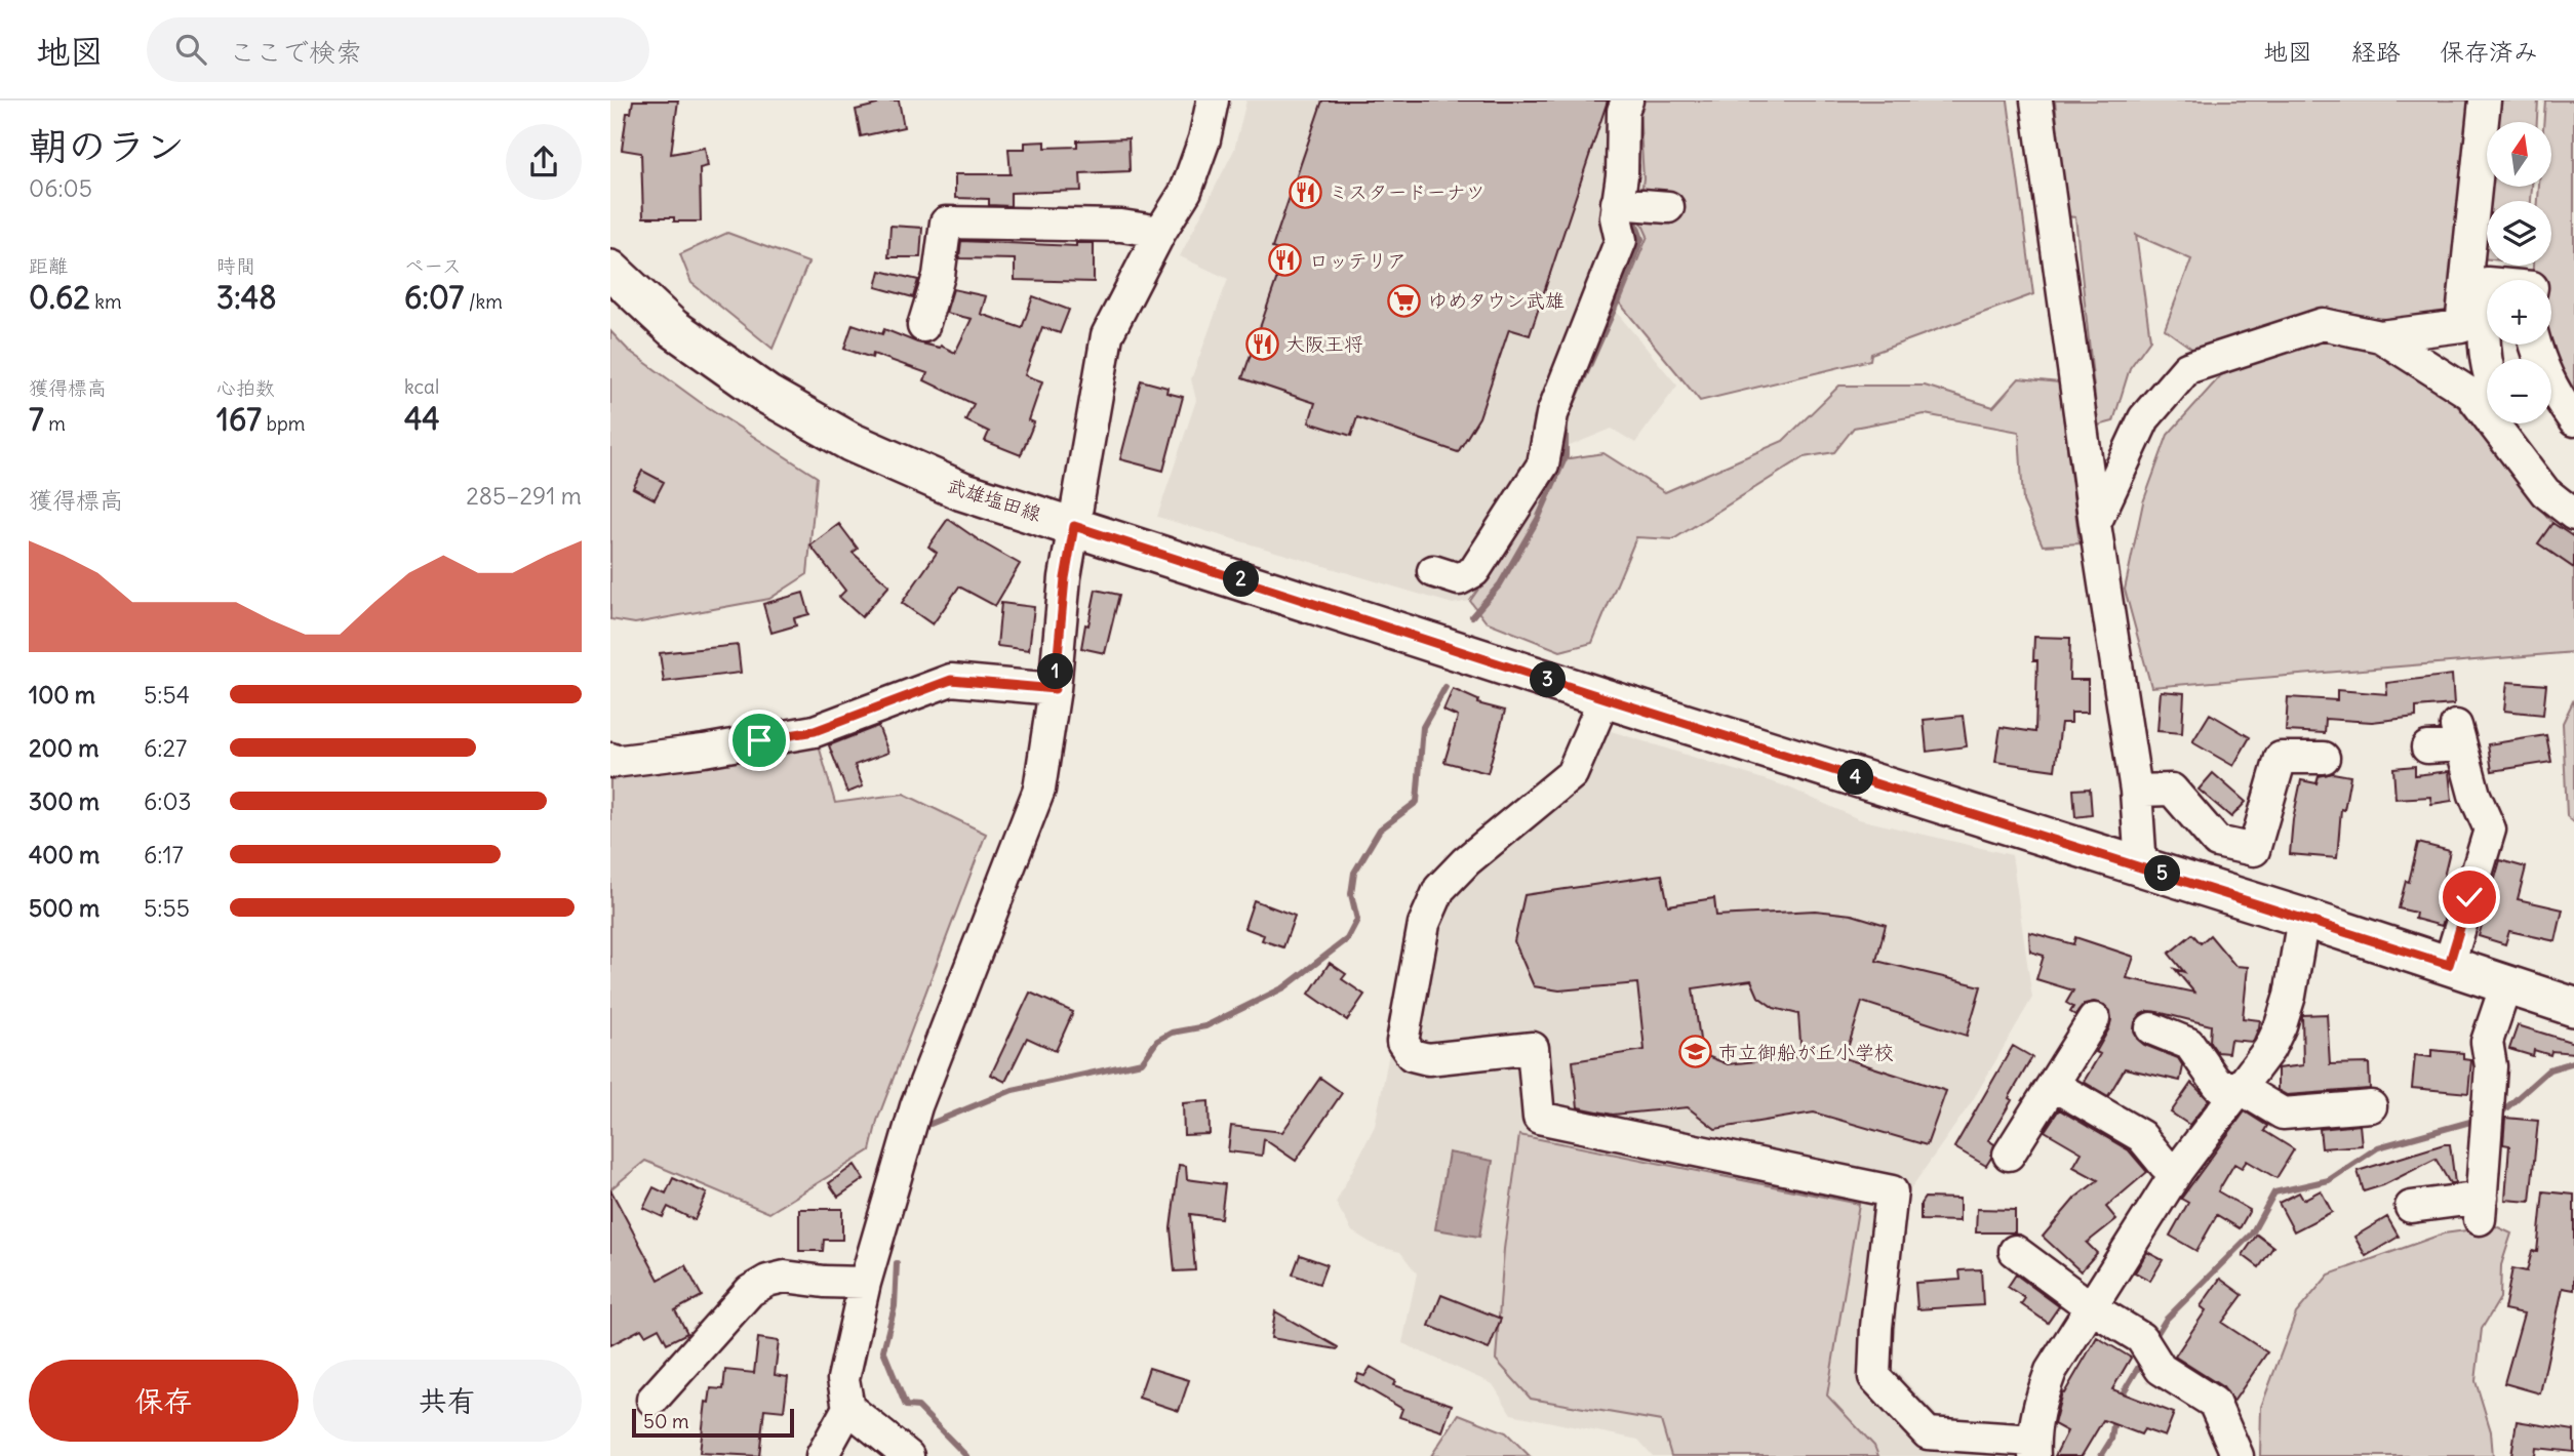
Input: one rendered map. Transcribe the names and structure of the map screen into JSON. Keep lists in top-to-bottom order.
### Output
{
  "streets": {
    "main road": ["武雄塩田線"]
  },
  "places": {
    "restaurant": ["ミスタードーナツ", "ロッテリア", "大阪王将"],
    "supermarket": ["ゆめタウン武雄"],
    "school or university": ["市立御船が丘小学校"]
  },
  "scale_bar": "50 m",
  "north": "top",
  "page": {
    "header": "地図",
    "search": "ここで検索",
    "nav": ["地図", "経路", "保存済み"],
    "heading": ["朝のラン", "06:05"],
    "map_buttons": ["+", "−"],
    "stats": [
      ["距離", "0.62 km"],
      ["時間", "3:48"],
      ["ペース", "6:07 /km"],
      ["獲得標高", "7 m"],
      ["心拍数", "167 bpm"],
      ["kcal", "44"]
    ],
    "chart": ["獲得標高", "285–291 m"],
    "pins": [
      "2",
      "1",
      "3",
      "4",
      "5"
    ],
    "list": [
      {
        "name": "100 m",
        "note": "5:54"
      },
      {
        "name": "200 m",
        "note": "6:27"
      },
      {
        "name": "300 m",
        "note": "6:03"
      },
      {
        "name": "400 m",
        "note": "6:17"
      },
      {
        "name": "500 m",
        "note": "5:55"
      }
    ],
    "buttons": ["保存", "共有"],
    "scale": "50 m"
  }
}
